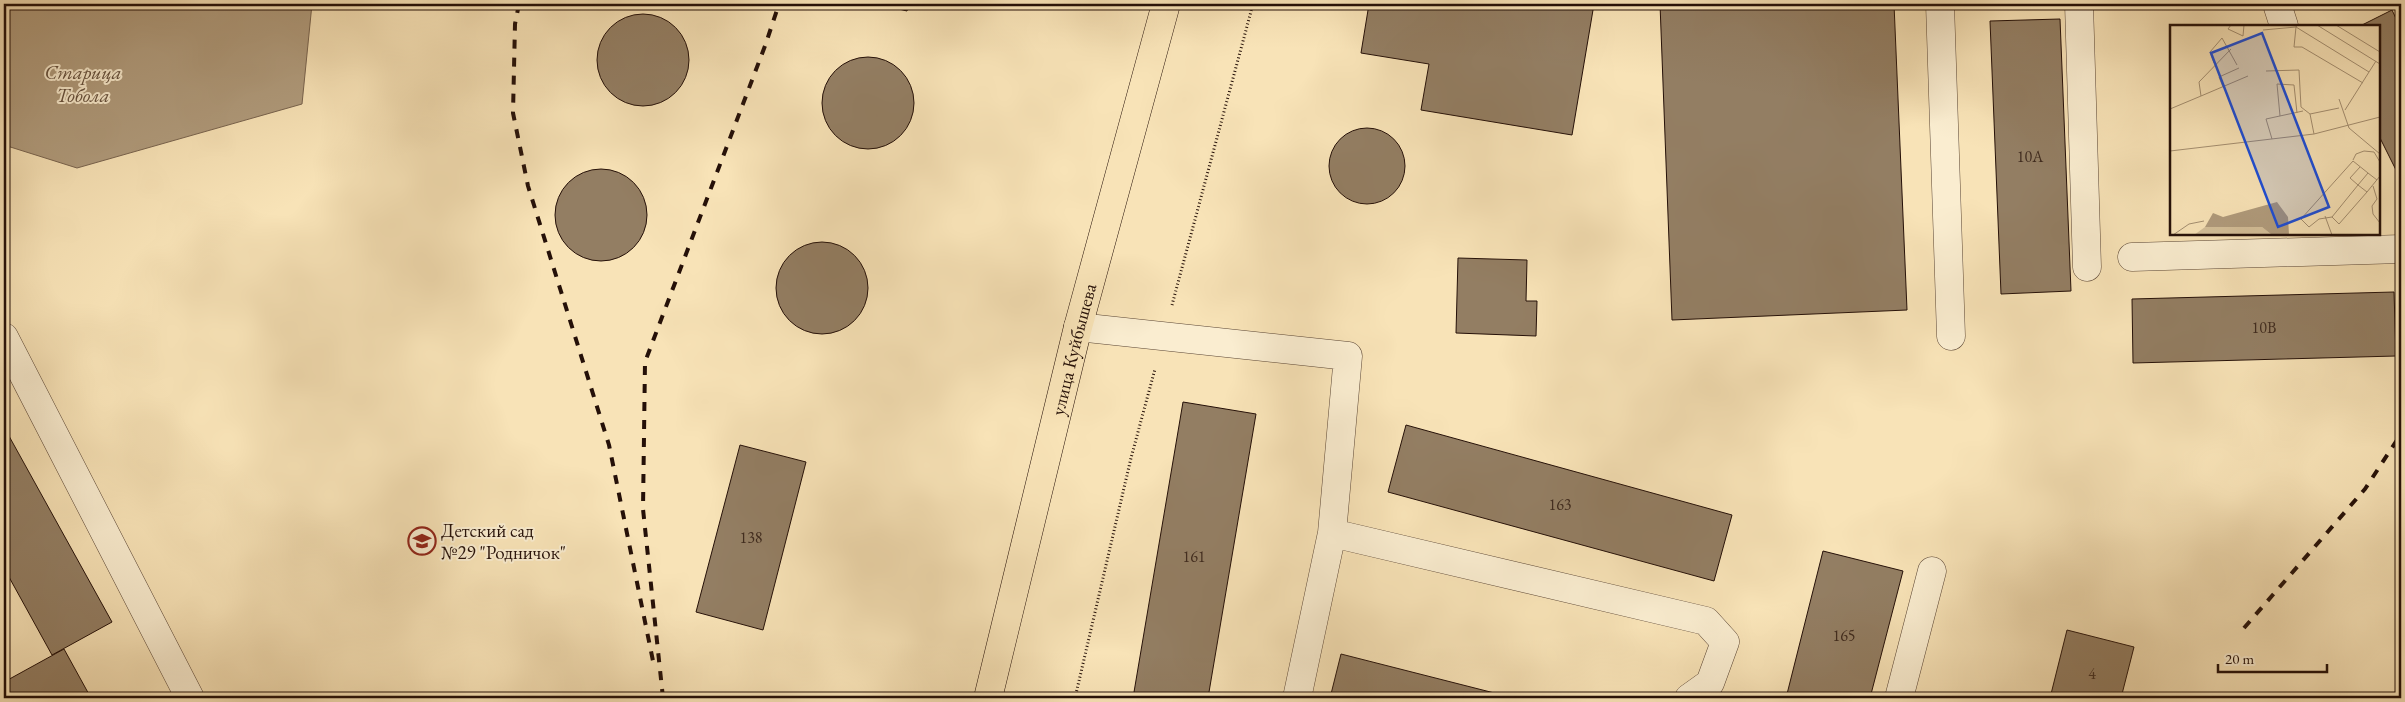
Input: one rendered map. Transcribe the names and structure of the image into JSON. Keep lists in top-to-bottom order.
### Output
{
  "streets": {
    "main road": ["улица Куйбышева"]
  },
  "water": ["Старица Тобола"],
  "places": {
    "school or university": ["Детский сад №29 \"Родничок\""]
  },
  "house_numbers": [
    "10А",
    "10В",
    "163",
    "138",
    "161",
    "165",
    "4"
  ],
  "scale_bar": "20 m"
}
